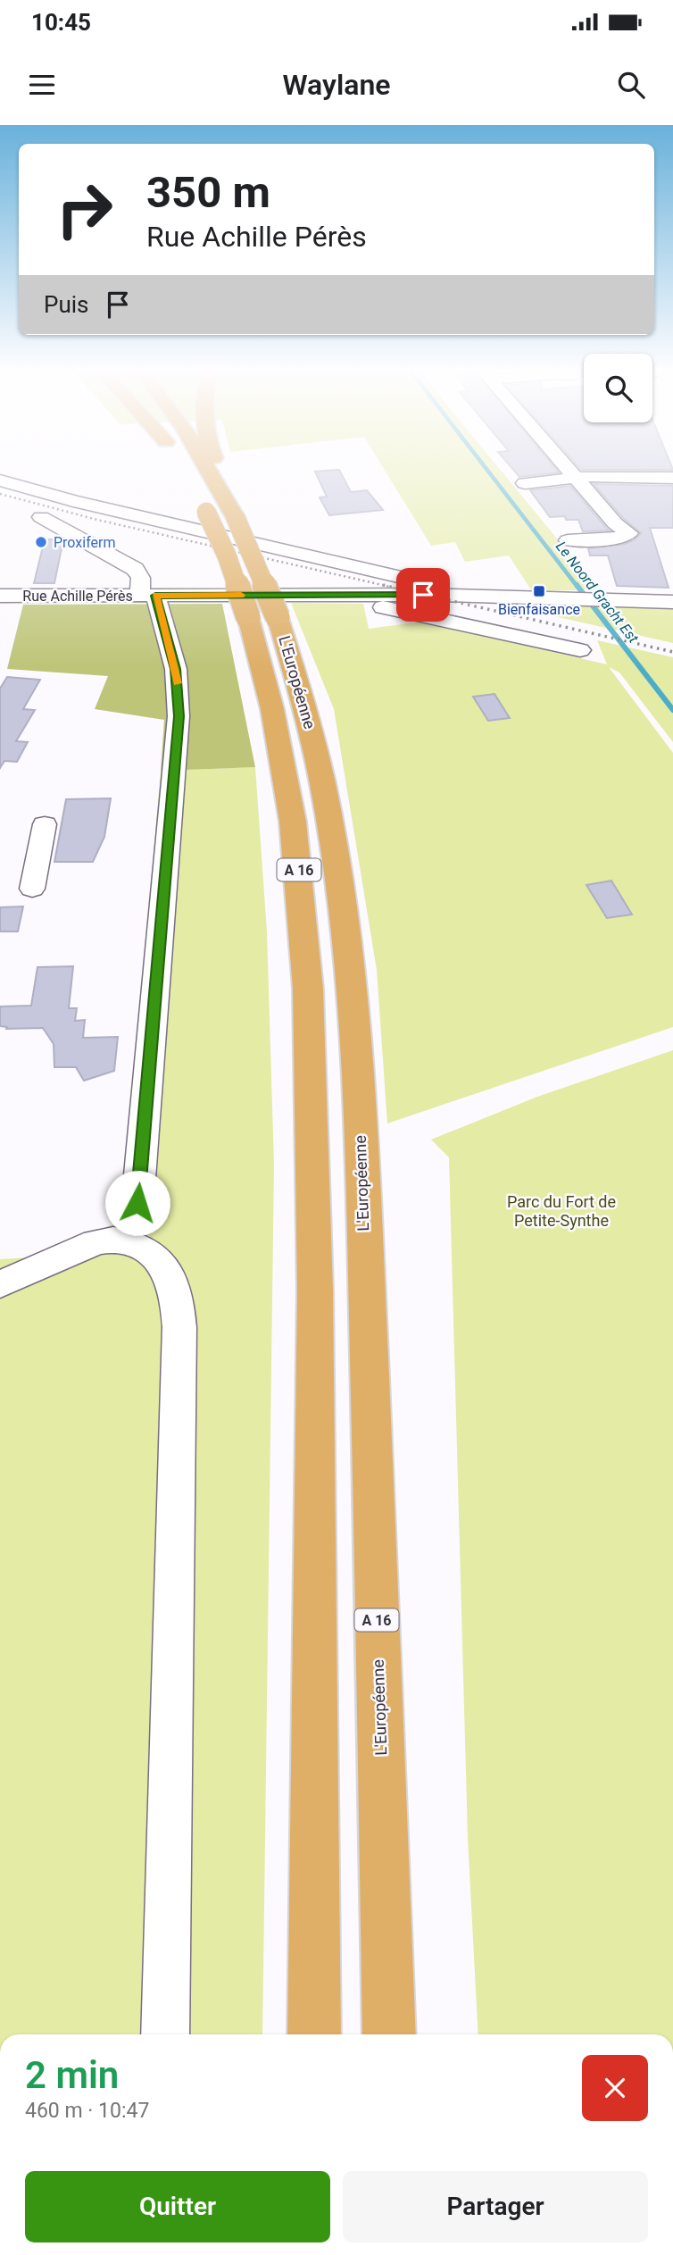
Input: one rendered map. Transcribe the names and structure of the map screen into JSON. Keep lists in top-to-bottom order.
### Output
{
  "streets": {
    "highway": ["L'Européenne", "A 16"],
    "street": ["Rue Achille Pérès"]
  },
  "water": ["Le Noord Gracht Est"],
  "parks": ["Parc du Fort de Petite-Synthe"],
  "places": {
    "other": ["Proxiferm"],
    "transit": ["Bienfaisance"]
  },
  "page": {
    "status": "10:45",
    "header": "Waylane",
    "turn": ["350 m", "Rue Achille Pérès"],
    "then": "Puis",
    "heading": ["2 min", "460 m · 10:47"],
    "buttons": ["Quitter", "Partager"]
  }
}
